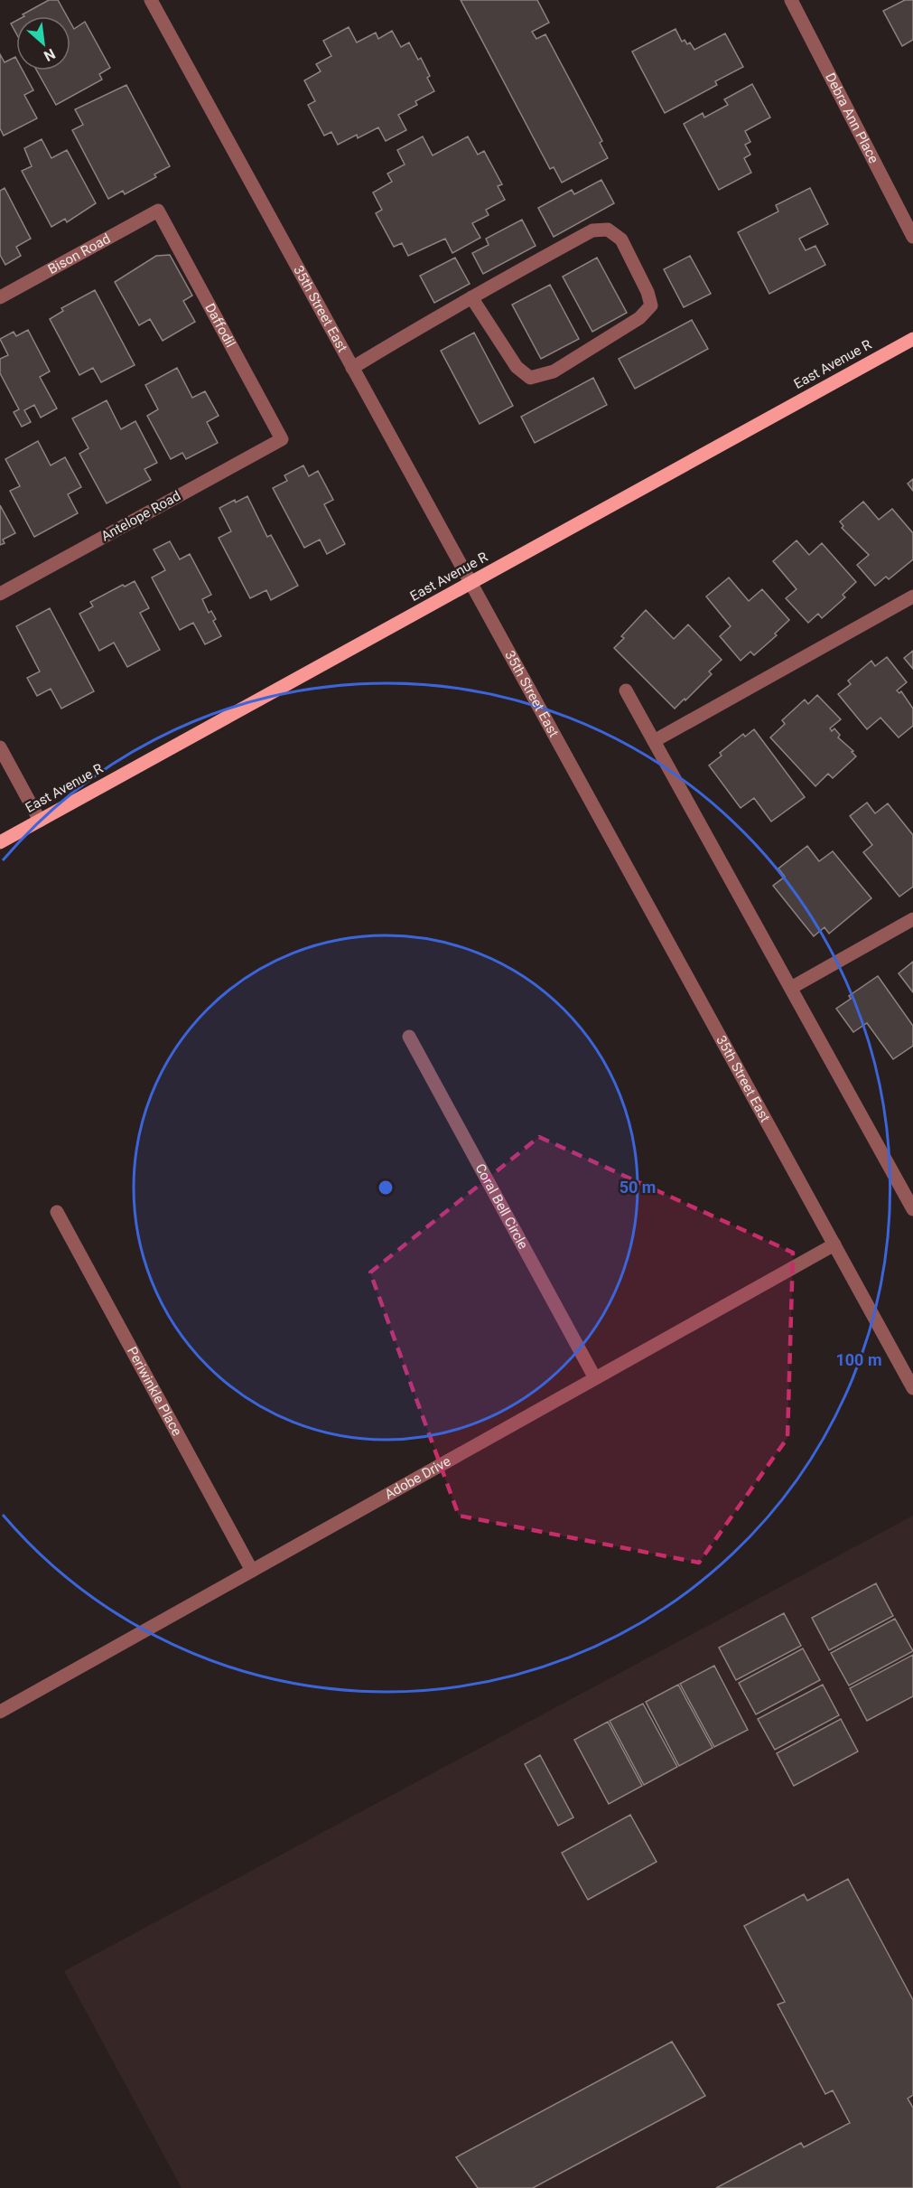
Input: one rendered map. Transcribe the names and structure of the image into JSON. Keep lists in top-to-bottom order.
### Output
{
  "streets": {
    "main road": ["East Avenue R"],
    "street": [
      "Debra Ann Place",
      "Bison Road",
      "35th Street East",
      "Daffodil",
      "Antelope Road",
      "Coral Bell Circle",
      "Periwinkle Place",
      "Adobe Drive"
    ]
  },
  "crossings": [
    ["Bison Road", "Daffodil"],
    ["35th Street East", "East Avenue R"],
    ["35th Street East", "Adobe Drive"],
    ["Daffodil", "Antelope Road"],
    ["Coral Bell Circle", "Adobe Drive"],
    ["Periwinkle Place", "Adobe Drive"]
  ],
  "north": "bottom right",
  "rings": ["50 m", "100 m"]
}
